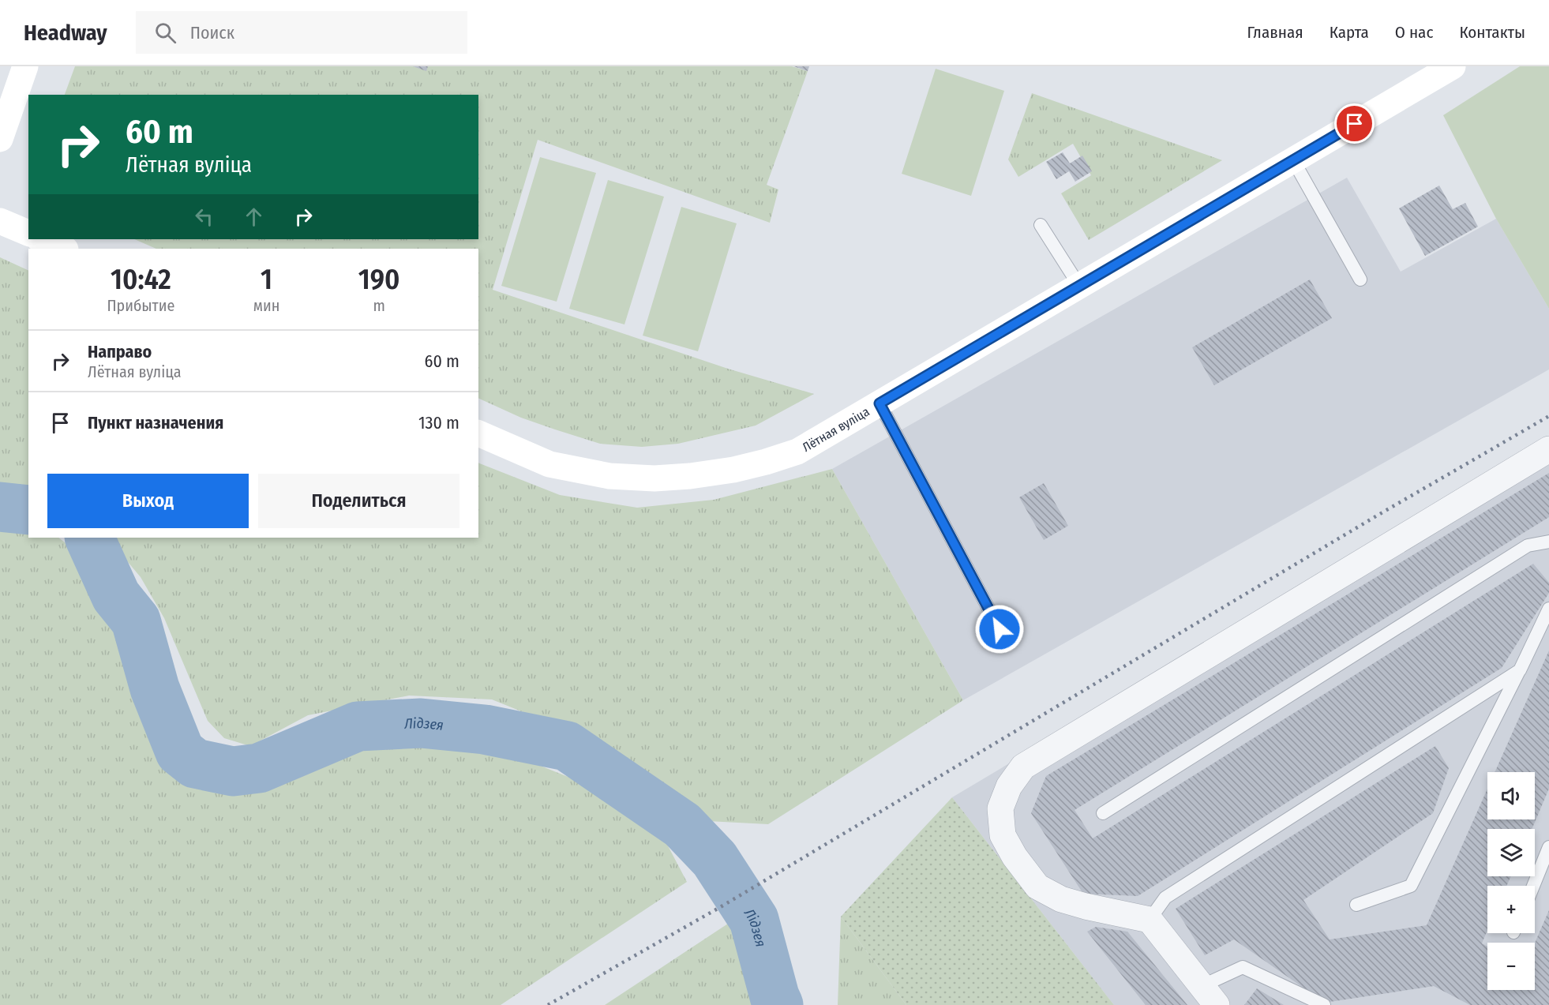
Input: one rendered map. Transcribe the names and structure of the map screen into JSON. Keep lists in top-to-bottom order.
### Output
{
  "streets": {
    "street": ["Лётная вуліца"]
  },
  "water": ["Лідзея"],
  "page": {
    "header": "Headway",
    "search": "Поиск",
    "nav": [
      "Главная",
      "Карта",
      "О нас",
      "Контакты"
    ],
    "turn": ["60 m", "Лётная вуліца"],
    "eta": [
      "10:42",
      "Прибытие",
      "1",
      "мин",
      "190",
      "m"
    ],
    "list": [
      {
        "name": "Направо",
        "note": "Лётная вуліца",
        "value": "60 m"
      },
      {
        "name": "Пункт назначения",
        "value": "130 m"
      }
    ],
    "buttons": ["Выход", "Поделиться"],
    "map_buttons": ["+", "−"]
  }
}
